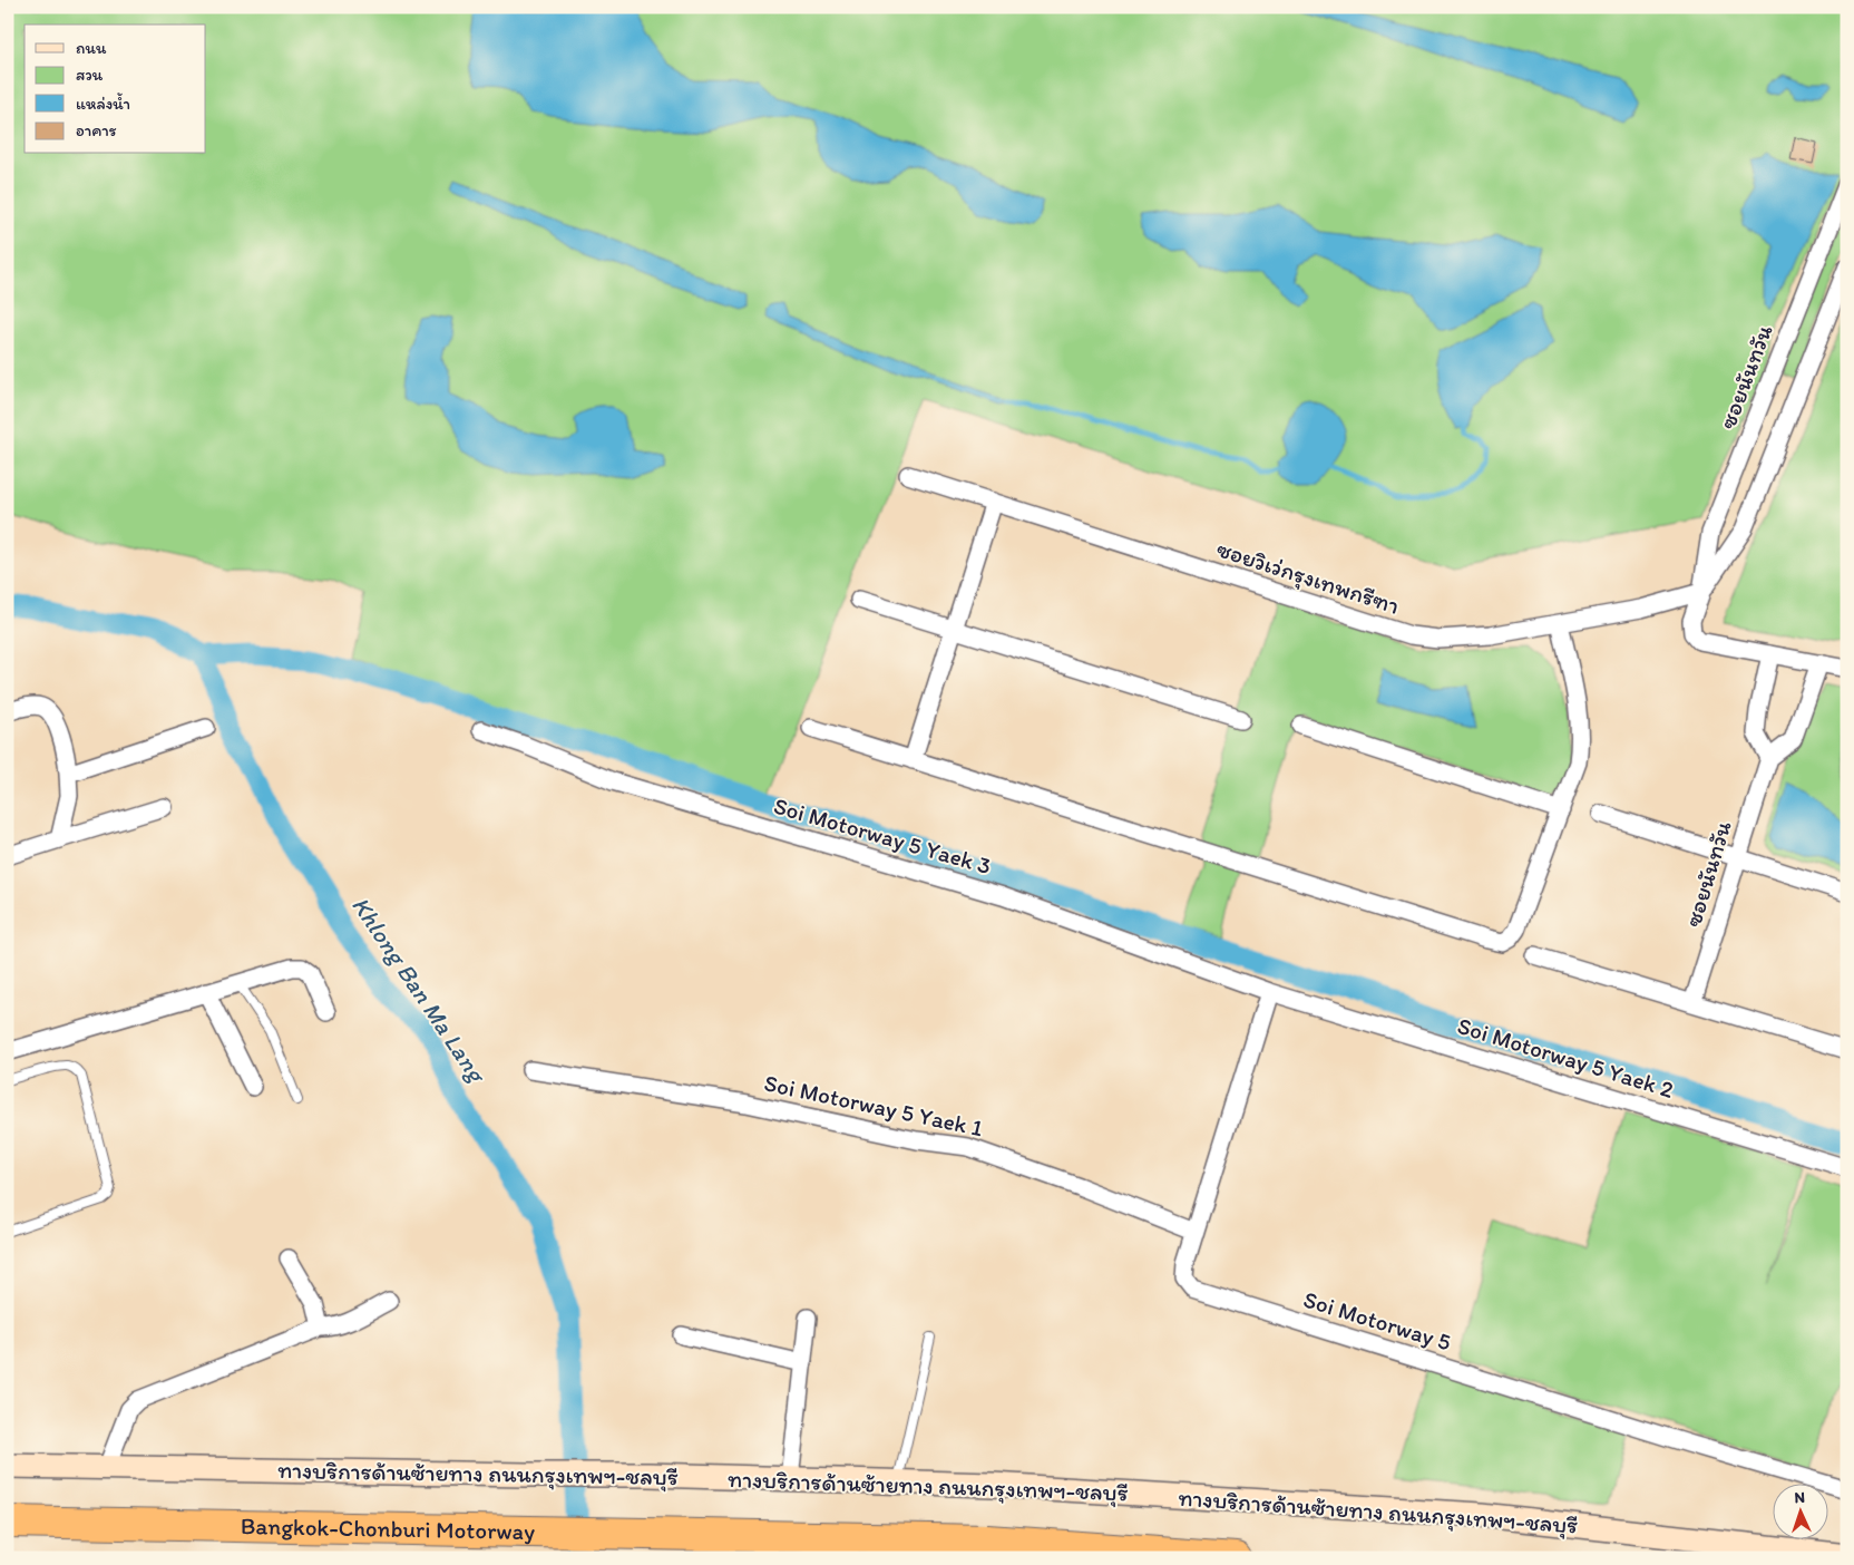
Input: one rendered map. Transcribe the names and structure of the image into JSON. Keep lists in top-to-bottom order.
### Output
{
  "streets": {
    "highway": ["Bangkok-Chonburi Motorway"],
    "main road": ["ทางบริการด้านซ้ายทาง ถนนกรุงเทพฯ-ชลบุรี"],
    "street": [
      "ซอยนันทวัน",
      "ซอยวิเว่กรุงเทพกรีฑา",
      "Soi Motorway 5 Yaek 3",
      "Soi Motorway 5 Yaek 2",
      "Soi Motorway 5 Yaek 1",
      "Soi Motorway 5"
    ]
  },
  "crossings": [
    ["ซอยนันทวัน", "ซอยวิเว่กรุงเทพกรีฑา"],
    ["Soi Motorway 5 Yaek 3", "Soi Motorway 5 Yaek 2"],
    ["Soi Motorway 5 Yaek 3", "Soi Motorway 5"],
    ["Soi Motorway 5 Yaek 2", "Soi Motorway 5"],
    ["Soi Motorway 5 Yaek 1", "Soi Motorway 5"]
  ],
  "water": ["Khlong Ban Ma Lang"],
  "legend": [
    "ถนน",
    "สวน",
    "แหล่งน้ำ",
    "อาคาร"
  ],
  "north": "top"
}
